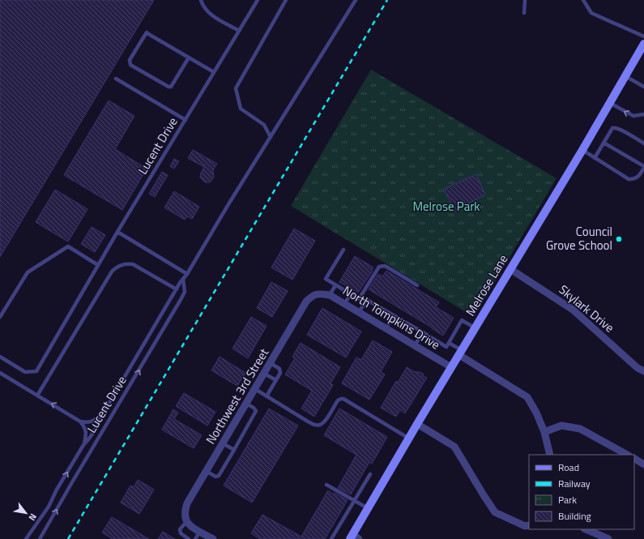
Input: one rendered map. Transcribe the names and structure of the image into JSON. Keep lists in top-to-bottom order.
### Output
{
  "streets": {
    "street": [
      "Melrose Lane",
      "Skylark Drive",
      "North Tompkins Drive",
      "Northwest 3rd Street"
    ],
    "lane": ["Lucent Drive"]
  },
  "crossings": [
    ["Melrose Lane", "Skylark Drive"],
    ["Melrose Lane", "North Tompkins Drive"],
    ["North Tompkins Drive", "Northwest 3rd Street"]
  ],
  "parks": ["Melrose Park"],
  "places": ["Council Grove School"],
  "legend": [
    "Road",
    "Railway",
    "Park",
    "Building"
  ],
  "north": "bottom right"
}
